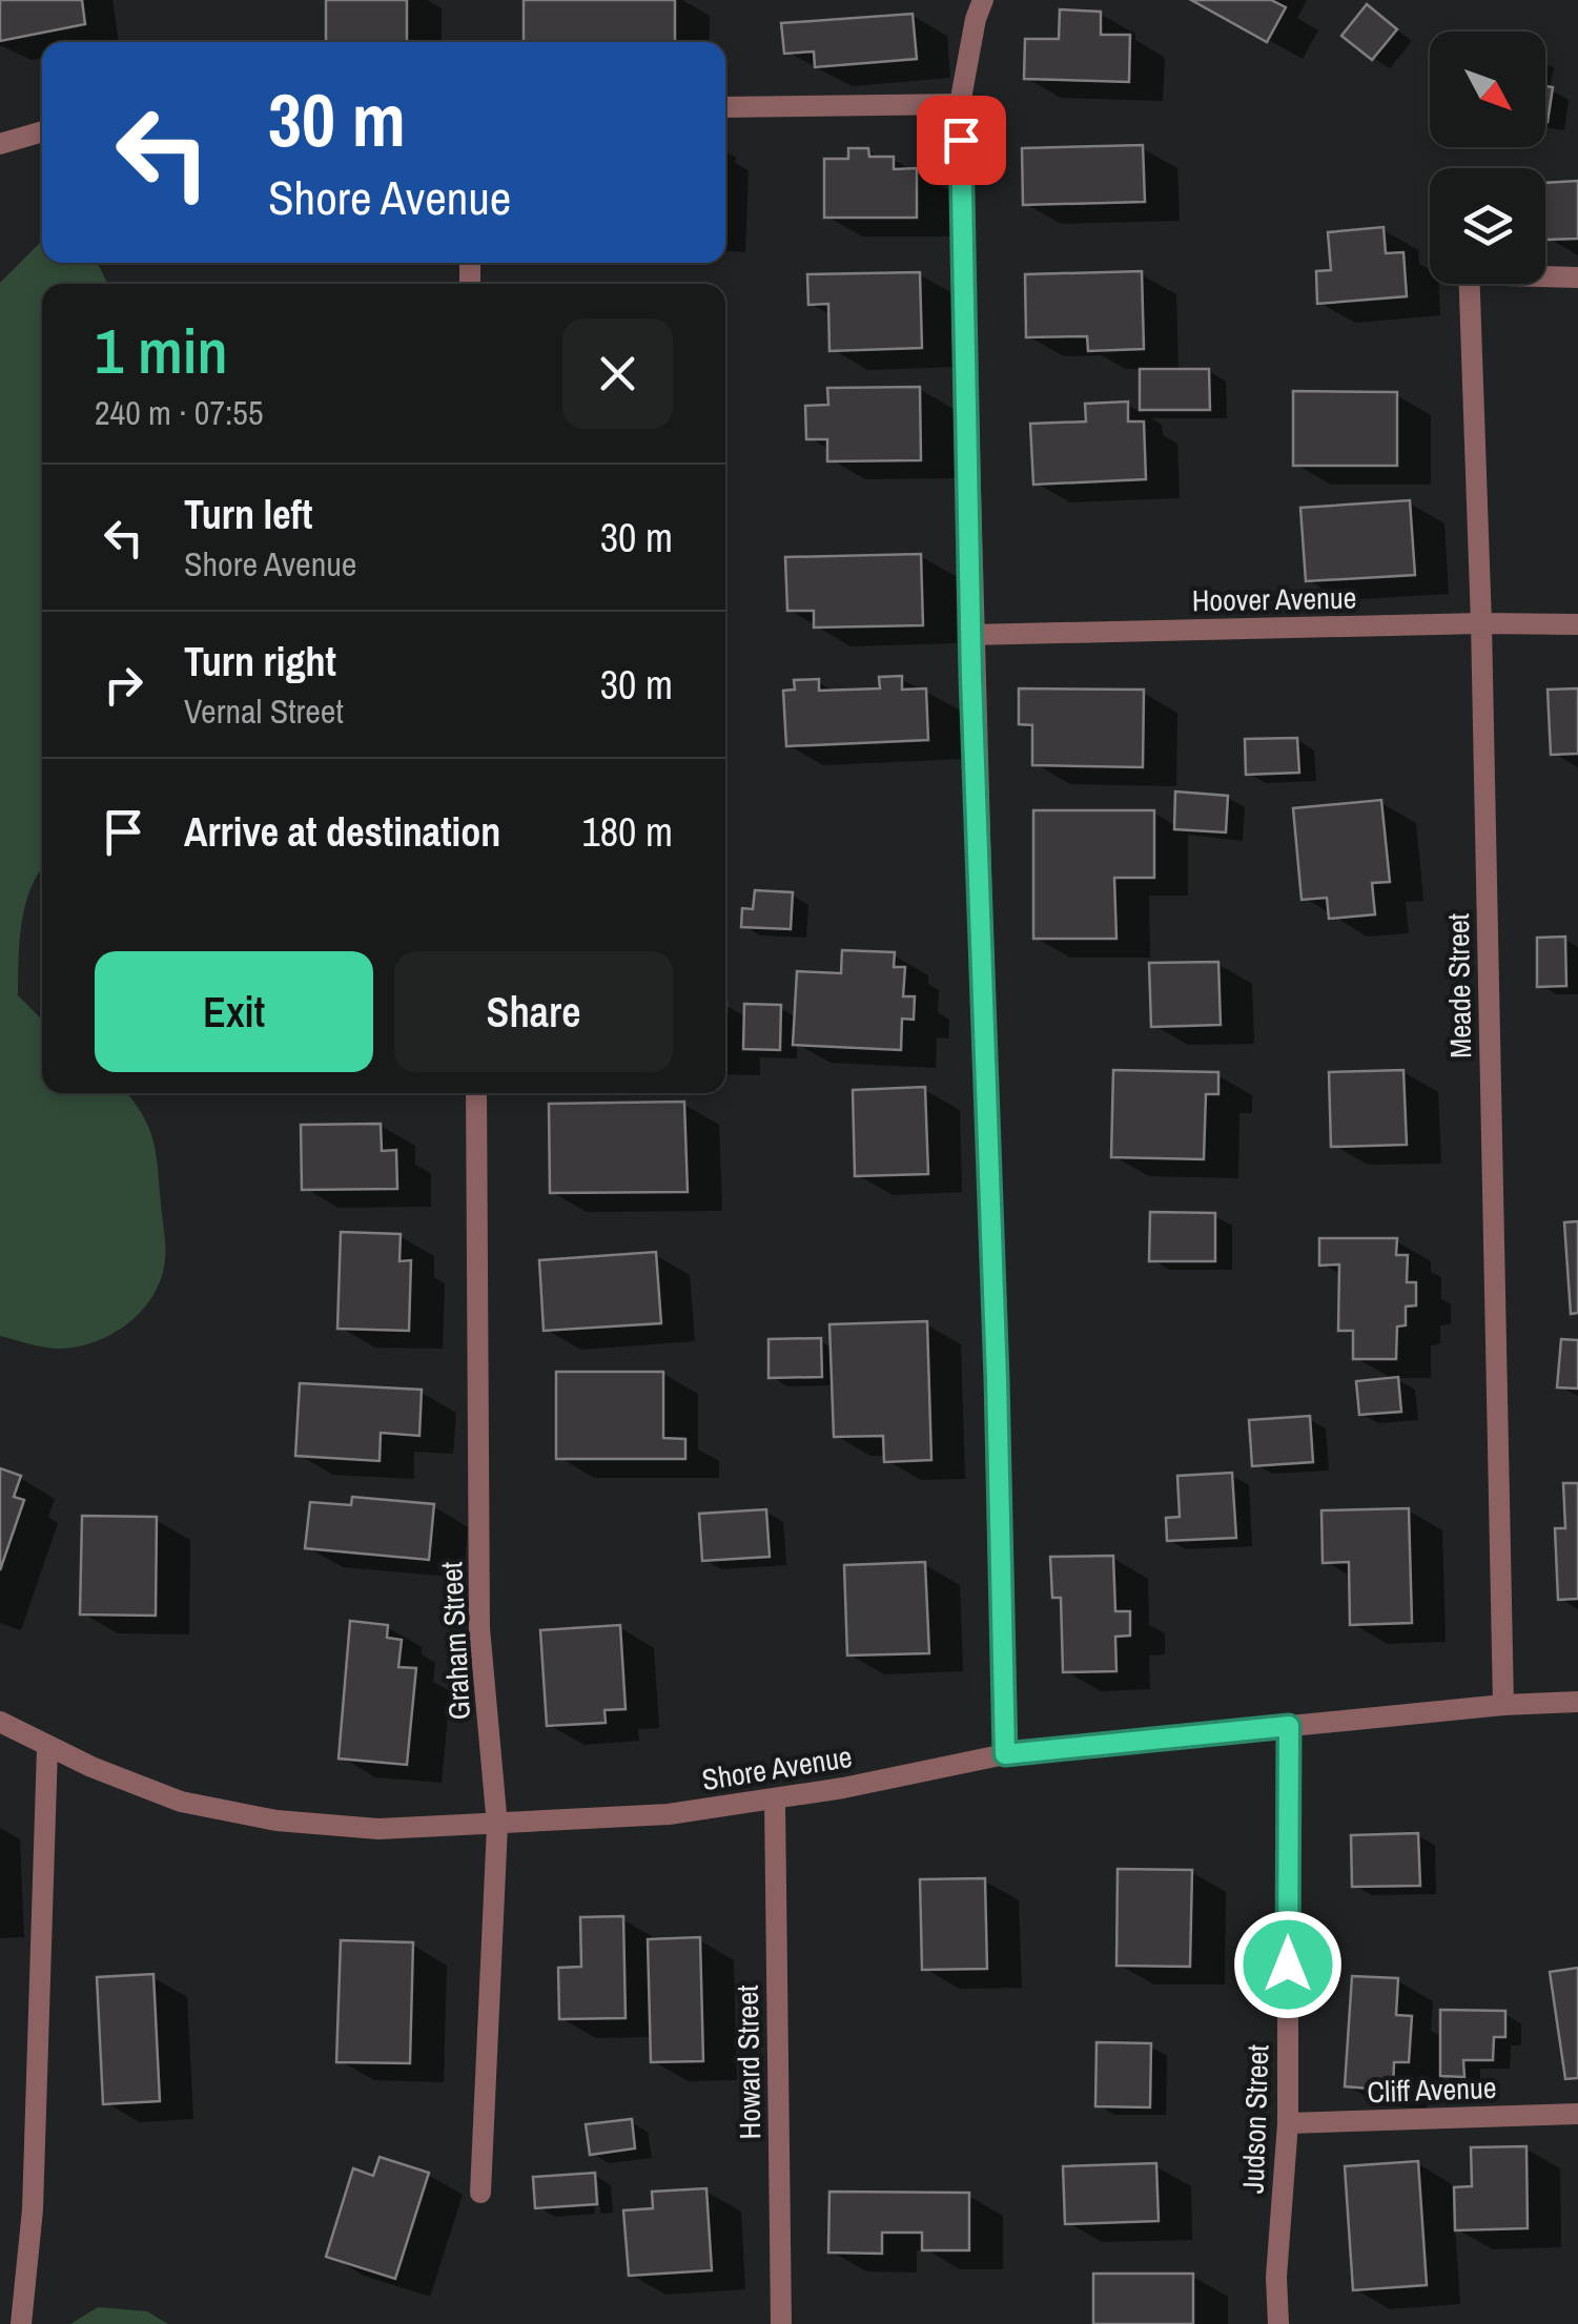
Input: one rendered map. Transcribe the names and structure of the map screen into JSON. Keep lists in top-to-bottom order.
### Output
{
  "streets": {
    "street": [
      "Hoover Avenue",
      "Meade Street",
      "Graham Street",
      "Shore Avenue",
      "Howard Street",
      "Cliff Avenue",
      "Judson Street"
    ]
  },
  "crossings": [
    ["Hoover Avenue", "Meade Street"],
    ["Meade Street", "Shore Avenue"],
    ["Graham Street", "Shore Avenue"],
    ["Shore Avenue", "Howard Street"],
    ["Shore Avenue", "Judson Street"],
    ["Cliff Avenue", "Judson Street"]
  ],
  "north": "bottom right",
  "page": {
    "turn": ["30 m", "Shore Avenue"],
    "heading": ["1 min", "240 m · 07:55"],
    "list": [
      {
        "name": "Turn left",
        "note": "Shore Avenue",
        "value": "30 m"
      },
      {
        "name": "Turn right",
        "note": "Vernal Street",
        "value": "30 m"
      },
      {
        "name": "Arrive at destination",
        "value": "180 m"
      }
    ],
    "buttons": ["Exit", "Share"]
  }
}
